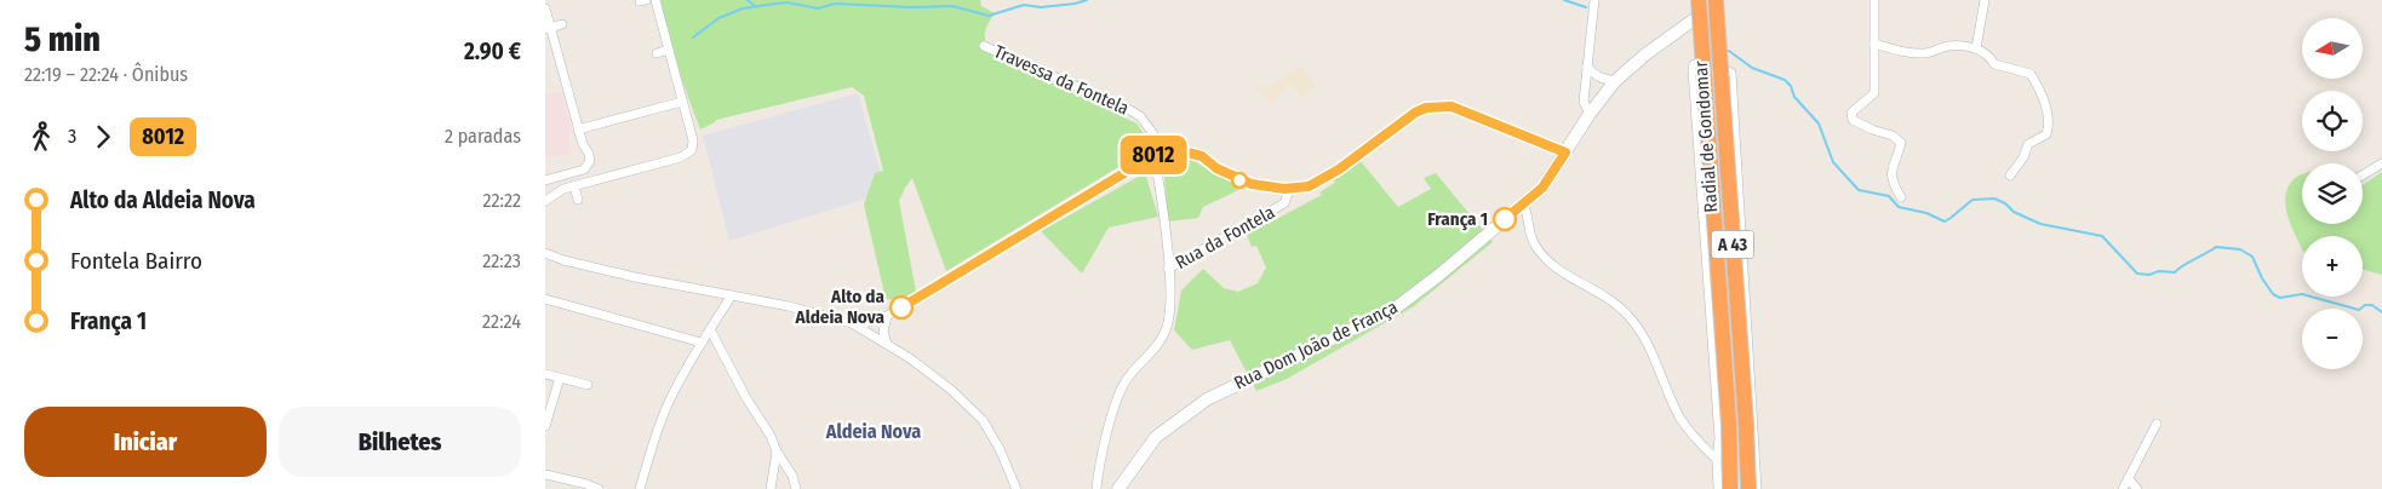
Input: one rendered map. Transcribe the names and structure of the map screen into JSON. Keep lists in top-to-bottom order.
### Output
{
  "streets": {
    "highway": ["Radial de Gondomar", "A 43"],
    "main road": ["Rua Dom João de França"],
    "street": ["Travessa da Fontela", "Rua da Fontela"]
  },
  "crossings": [
    ["Travessa da Fontela", "Rua da Fontela"],
    ["Rua da Fontela", "Rua Dom João de França"]
  ],
  "districts": ["Aldeia Nova"],
  "places": ["França 1", "Alto da Aldeia Nova"],
  "lines": ["bus line 8012"],
  "north": "left",
  "page": {
    "heading": ["5 min", "22:19 – 22:24 · Ônibus", "2.90 €"],
    "on_map": "8012",
    "map_buttons": ["+", "−"],
    "legs": ["3", "8012", "2 paradas"],
    "list": [
      {
        "name": "Alto da Aldeia Nova",
        "value": "22:22"
      },
      {
        "name": "Fontela Bairro",
        "value": "22:23"
      },
      {
        "name": "França 1",
        "value": "22:24"
      }
    ],
    "buttons": ["Iniciar", "Bilhetes"]
  }
}
